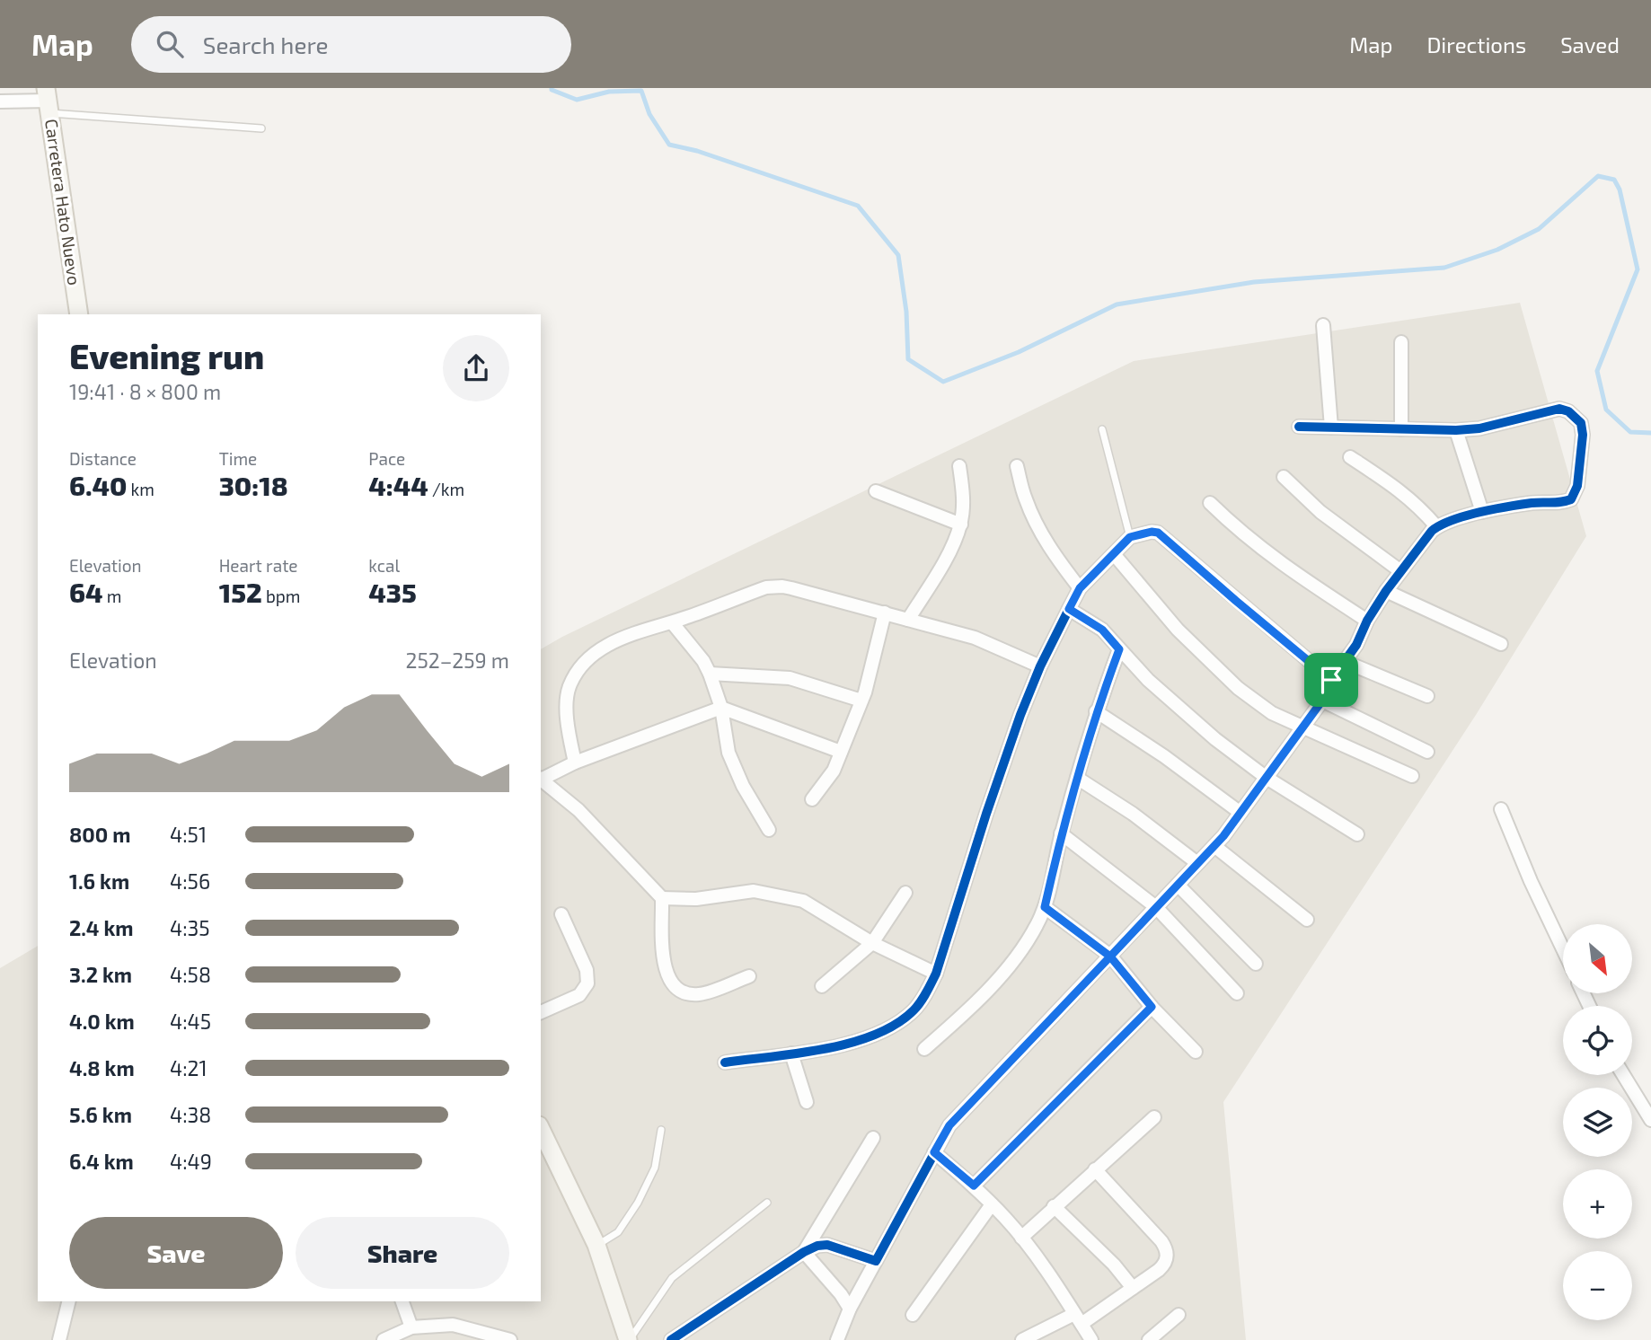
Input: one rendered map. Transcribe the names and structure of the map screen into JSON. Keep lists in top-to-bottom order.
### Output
{
  "streets": {
    "main road": ["Carretera Hato Nuevo"]
  },
  "north": "bottom right",
  "page": {
    "header": "Map",
    "search": "Search here",
    "nav": ["Map", "Directions", "Saved"],
    "heading": ["Evening run", "19:41 · 8 × 800 m"],
    "stats": [
      ["Distance", "6.40 km"],
      ["Time", "30:18"],
      ["Pace", "4:44 /km"],
      ["Elevation", "64 m"],
      ["Heart rate", "152 bpm"],
      ["kcal", "435"]
    ],
    "chart": ["Elevation", "252–259 m"],
    "list": [
      {
        "name": "800 m",
        "note": "4:51"
      },
      {
        "name": "1.6 km",
        "note": "4:56"
      },
      {
        "name": "2.4 km",
        "note": "4:35"
      },
      {
        "name": "3.2 km",
        "note": "4:58"
      },
      {
        "name": "4.0 km",
        "note": "4:45"
      },
      {
        "name": "4.8 km",
        "note": "4:21"
      },
      {
        "name": "5.6 km",
        "note": "4:38"
      },
      {
        "name": "6.4 km",
        "note": "4:49"
      }
    ],
    "map_buttons": ["+", "−"],
    "buttons": ["Save", "Share"]
  }
}
